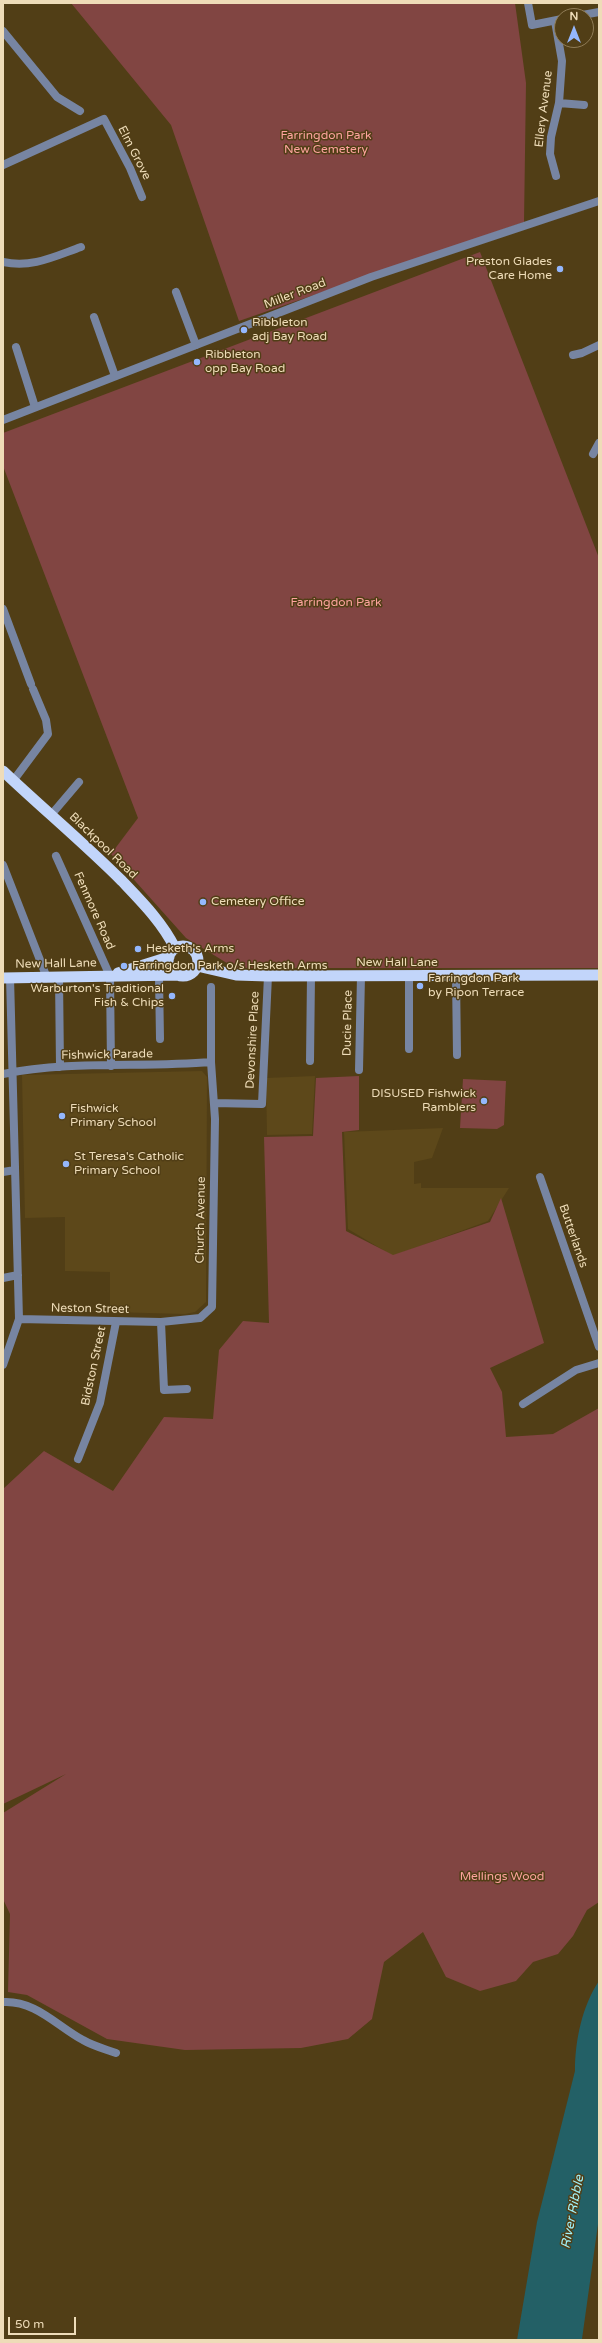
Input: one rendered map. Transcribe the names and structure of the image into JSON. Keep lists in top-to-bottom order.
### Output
{
  "streets": {
    "highway": ["Blackpool Road", "New Hall Lane"],
    "street": [
      "Ellery Avenue",
      "Elm Grove",
      "Miller Road",
      "Fenmore Road",
      "Ducie Place",
      "Devonshire Place",
      "Fishwick Parade",
      "Church Avenue",
      "Butterlands",
      "Neston Street",
      "Bidston Street"
    ]
  },
  "crossings": [
    ["Blackpool Road", "New Hall Lane"],
    ["Fenmore Road", "New Hall Lane"],
    ["New Hall Lane", "Ducie Place"],
    ["New Hall Lane", "Devonshire Place"],
    ["Devonshire Place", "Church Avenue"],
    ["Fishwick Parade", "Church Avenue"],
    ["Church Avenue", "Neston Street"],
    ["Neston Street", "Bidston Street"]
  ],
  "water": ["River Ribble"],
  "parks": ["Farringdon Park New Cemetery", "Farringdon Park", "Mellings Wood"],
  "places": [
    "Preston Glades Care Home",
    "Ribbleton adj Bay Road",
    "Ribbleton opp Bay Road",
    "Cemetery Office",
    "Hesketh's Arms",
    "Farringdon Park o/s Hesketh Arms",
    "Farringdon Park by Ripon Terrace",
    "Warburton's Traditional Fish & Chips",
    "DISUSED Fishwick Ramblers",
    "Fishwick Primary School",
    "St Teresa's Catholic Primary School"
  ],
  "scale_bar": "50 m",
  "north": "top"
}
